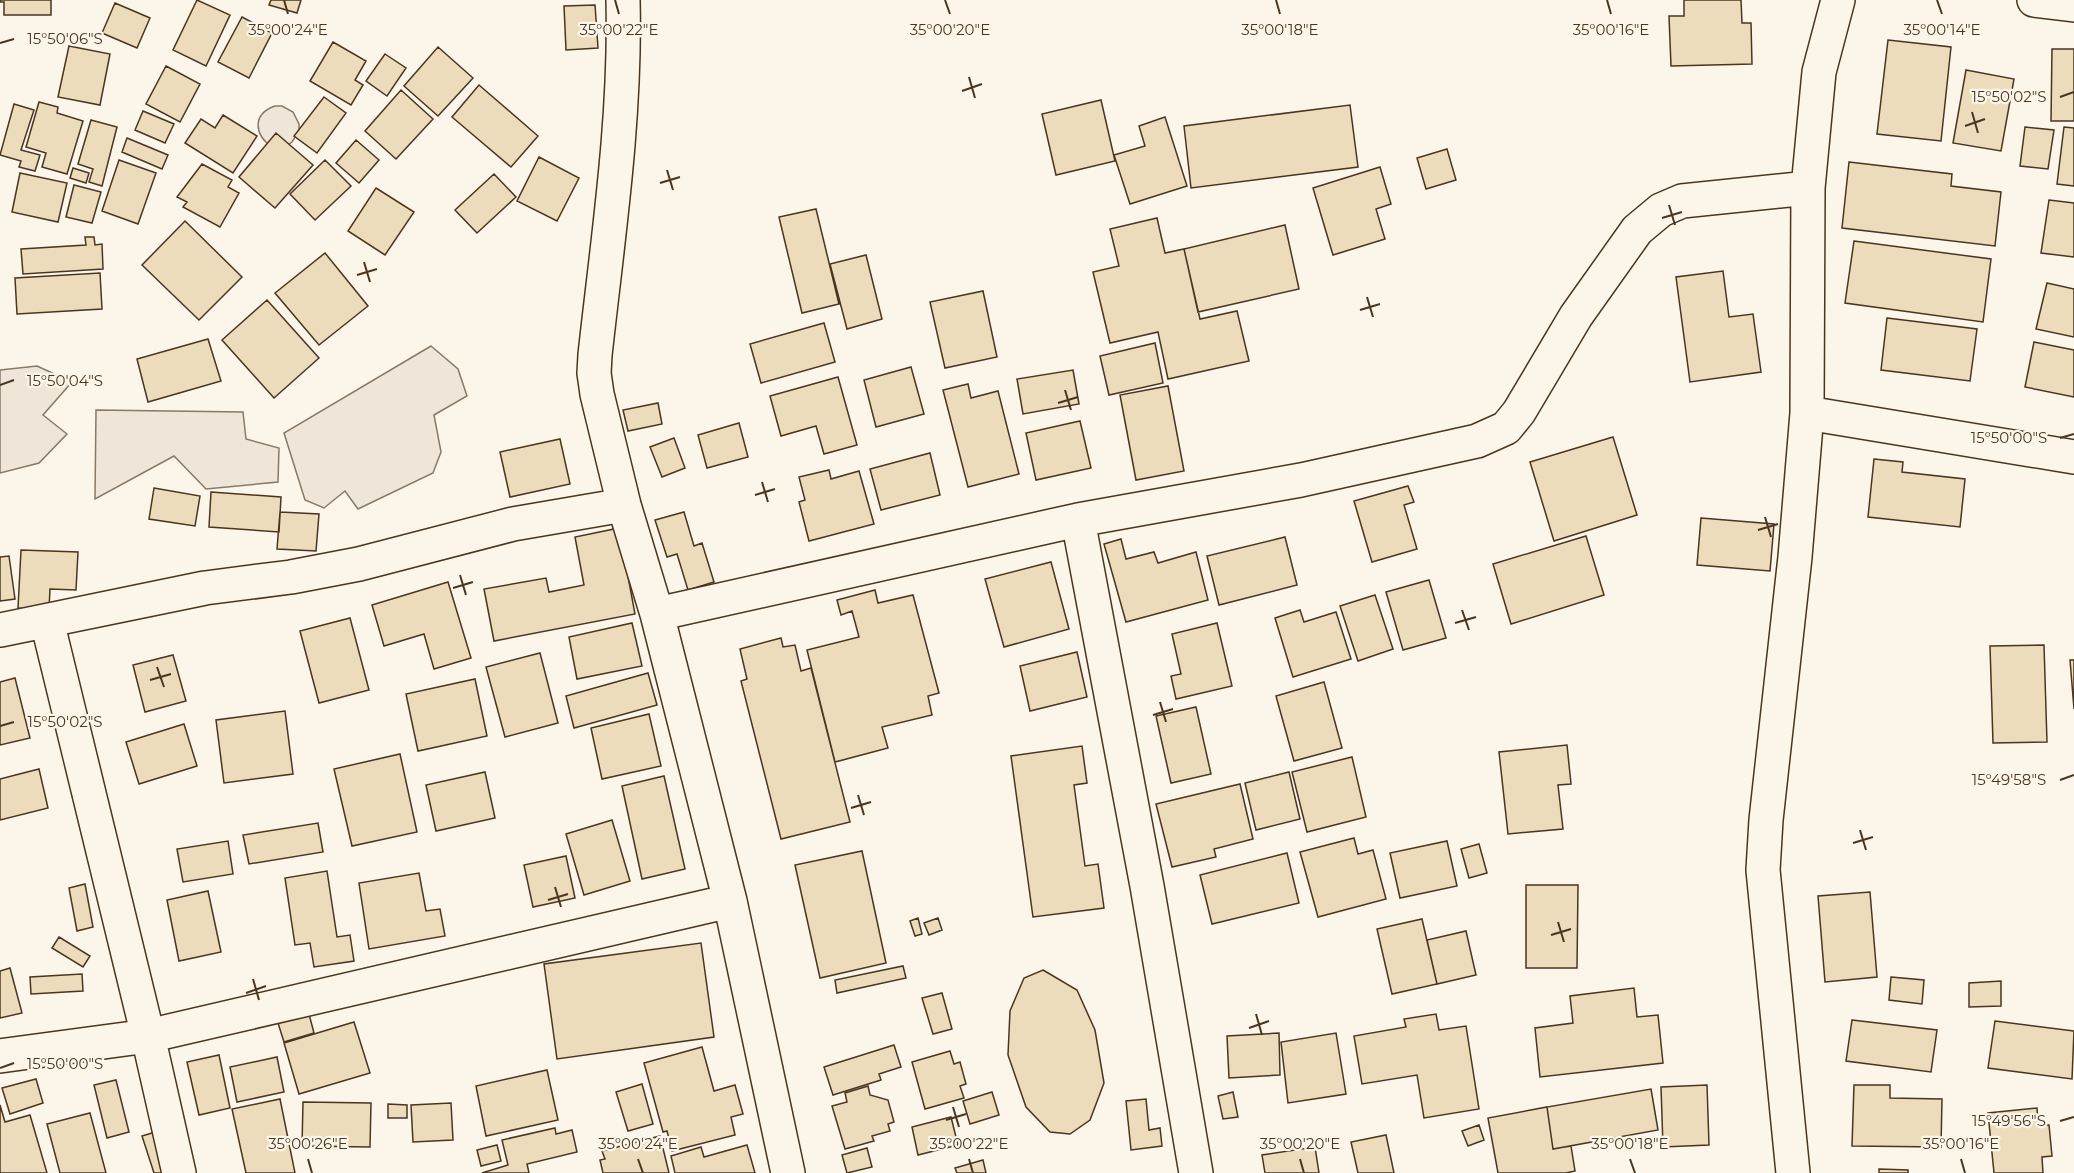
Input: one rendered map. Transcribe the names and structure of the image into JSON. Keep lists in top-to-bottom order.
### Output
{
  "coordinates": [
    "35°00'24\"E",
    "35°00'22\"E",
    "35°00'20\"E",
    "35°00'18\"E",
    "35°00'16\"E",
    "35°00'14\"E",
    "15°50'06\"S",
    "15°50'02\"S",
    "15°50'04\"S",
    "15°50'00\"S",
    "15°49'58\"S",
    "15°49'56\"S",
    "35°00'26\"E"
  ]
}
